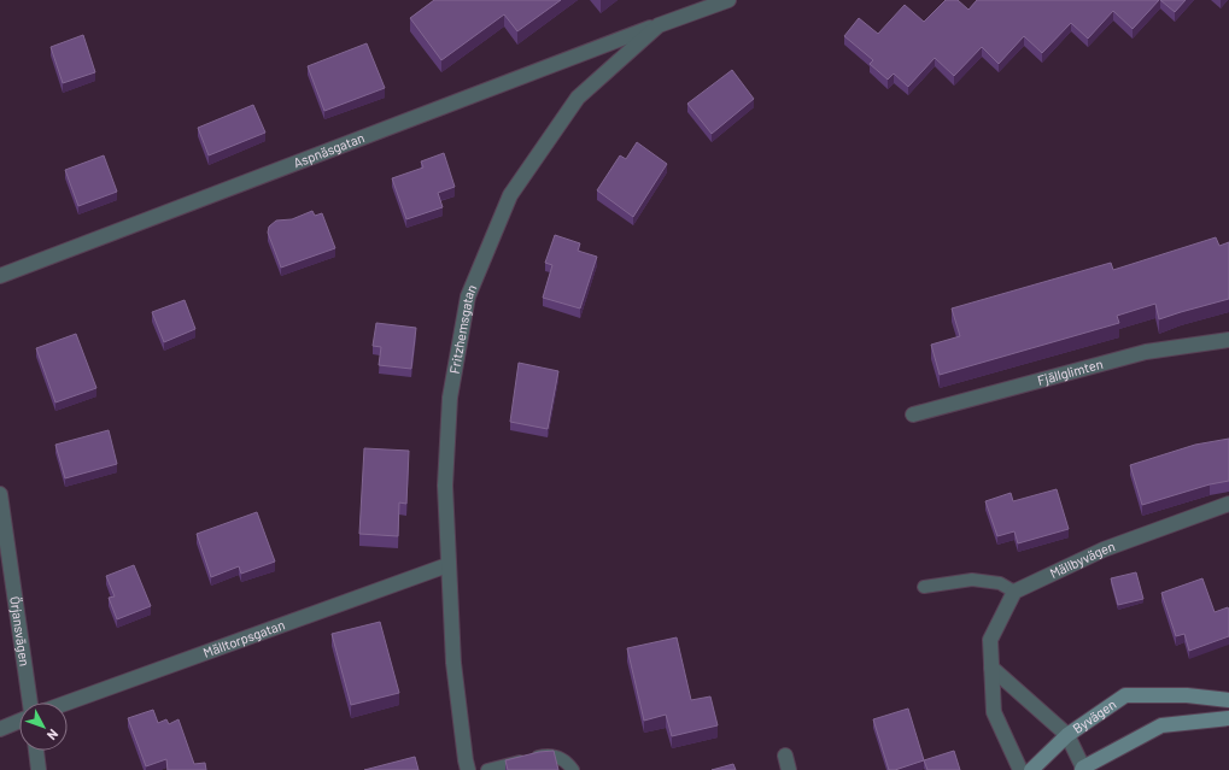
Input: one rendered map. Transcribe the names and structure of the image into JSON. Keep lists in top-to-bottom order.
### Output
{
  "streets": {
    "street": [
      "Aspnäsgatan",
      "Fritzhemsgatan",
      "Fjällglimten",
      "Mällbyvägen",
      "Örjansvägen",
      "Mälltorpsgatan",
      "Byvägen"
    ]
  },
  "crossings": [
    ["Aspnäsgatan", "Fritzhemsgatan"],
    ["Fritzhemsgatan", "Mälltorpsgatan"]
  ],
  "north": "bottom right"
}
